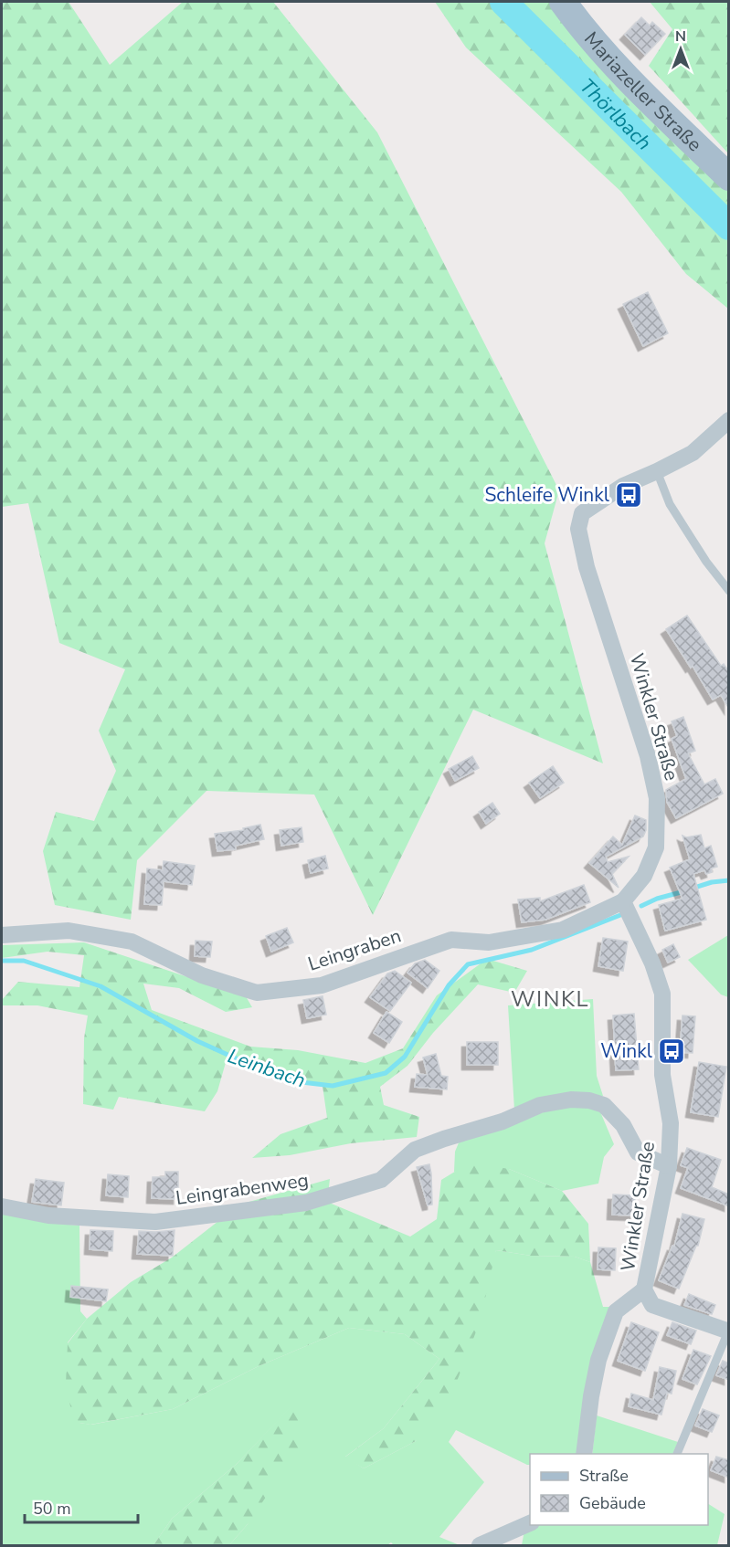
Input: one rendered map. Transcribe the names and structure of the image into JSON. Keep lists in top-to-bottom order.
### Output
{
  "streets": {
    "main road": ["Mariazeller Straße"],
    "street": ["Winkler Straße", "Leingraben", "Leingrabenweg"]
  },
  "crossings": [
    ["Winkler Straße", "Leingraben"],
    ["Winkler Straße", "Leingrabenweg"]
  ],
  "districts": ["WINKL"],
  "water": ["Thörlbach", "Leinbach"],
  "places": {
    "bus stop": ["Schleife Winkl", "Winkl"]
  },
  "legend": ["Straße", "Gebäude"],
  "scale_bar": "50 m",
  "north": "top"
}
